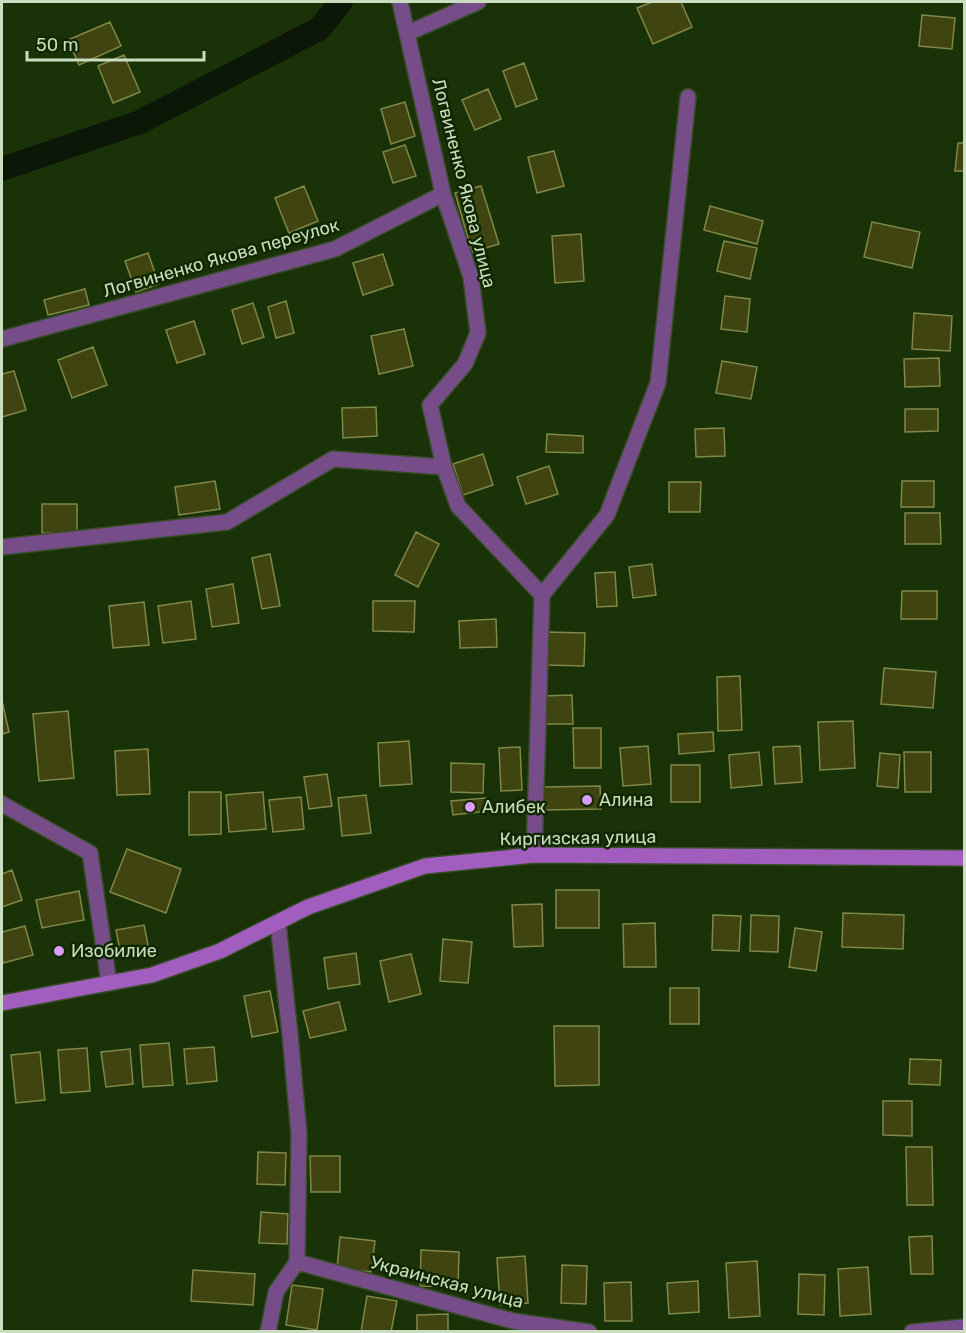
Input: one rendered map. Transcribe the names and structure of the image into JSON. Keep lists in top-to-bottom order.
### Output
{
  "streets": {
    "main road": ["Киргизская улица"],
    "street": ["Логвиненко Якова улица", "Логвиненко Якова переулок", "Украинская улица"]
  },
  "crossings": [
    ["Логвиненко Якова улица", "Логвиненко Якова переулок"]
  ],
  "places": ["Алина", "Алибек", "Изобилие"],
  "scale_bar": "50 m"
}
